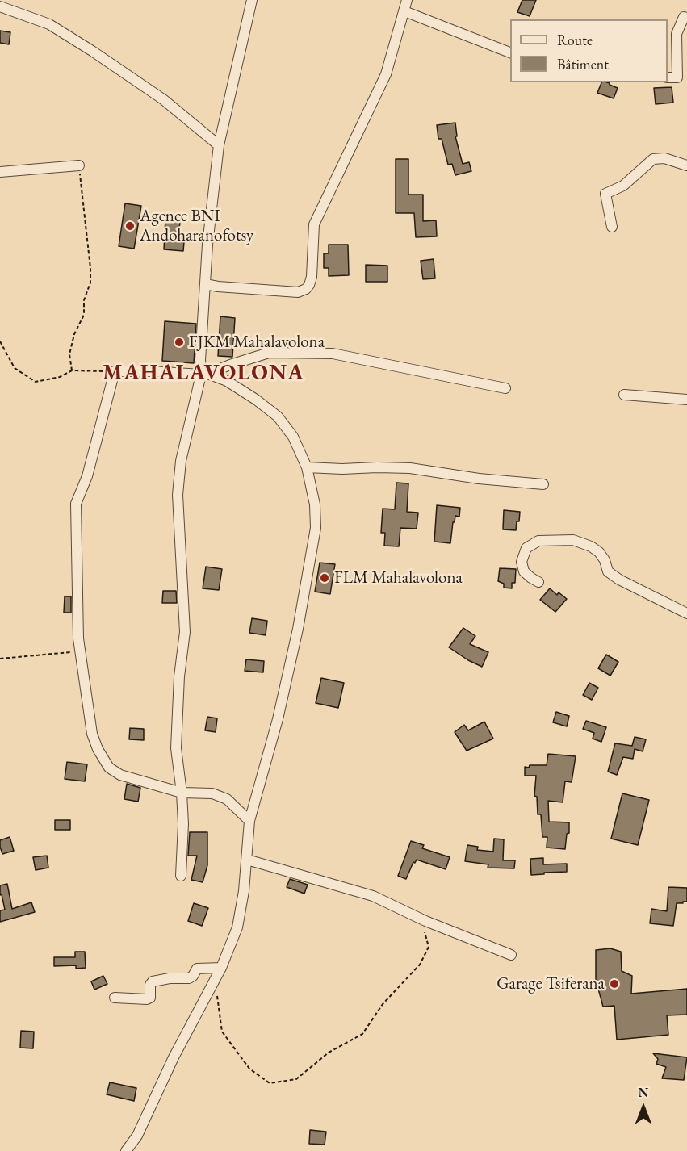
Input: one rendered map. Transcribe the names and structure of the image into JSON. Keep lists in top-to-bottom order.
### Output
{
  "districts": ["MAHALAVOLONA"],
  "places": [
    "Agence BNI Andoharanofotsy",
    "FJKM Mahalavolona",
    "FLM Mahalavolona",
    "Garage Tsiferana"
  ],
  "legend": ["Route", "Bâtiment"],
  "north": "top"
}
